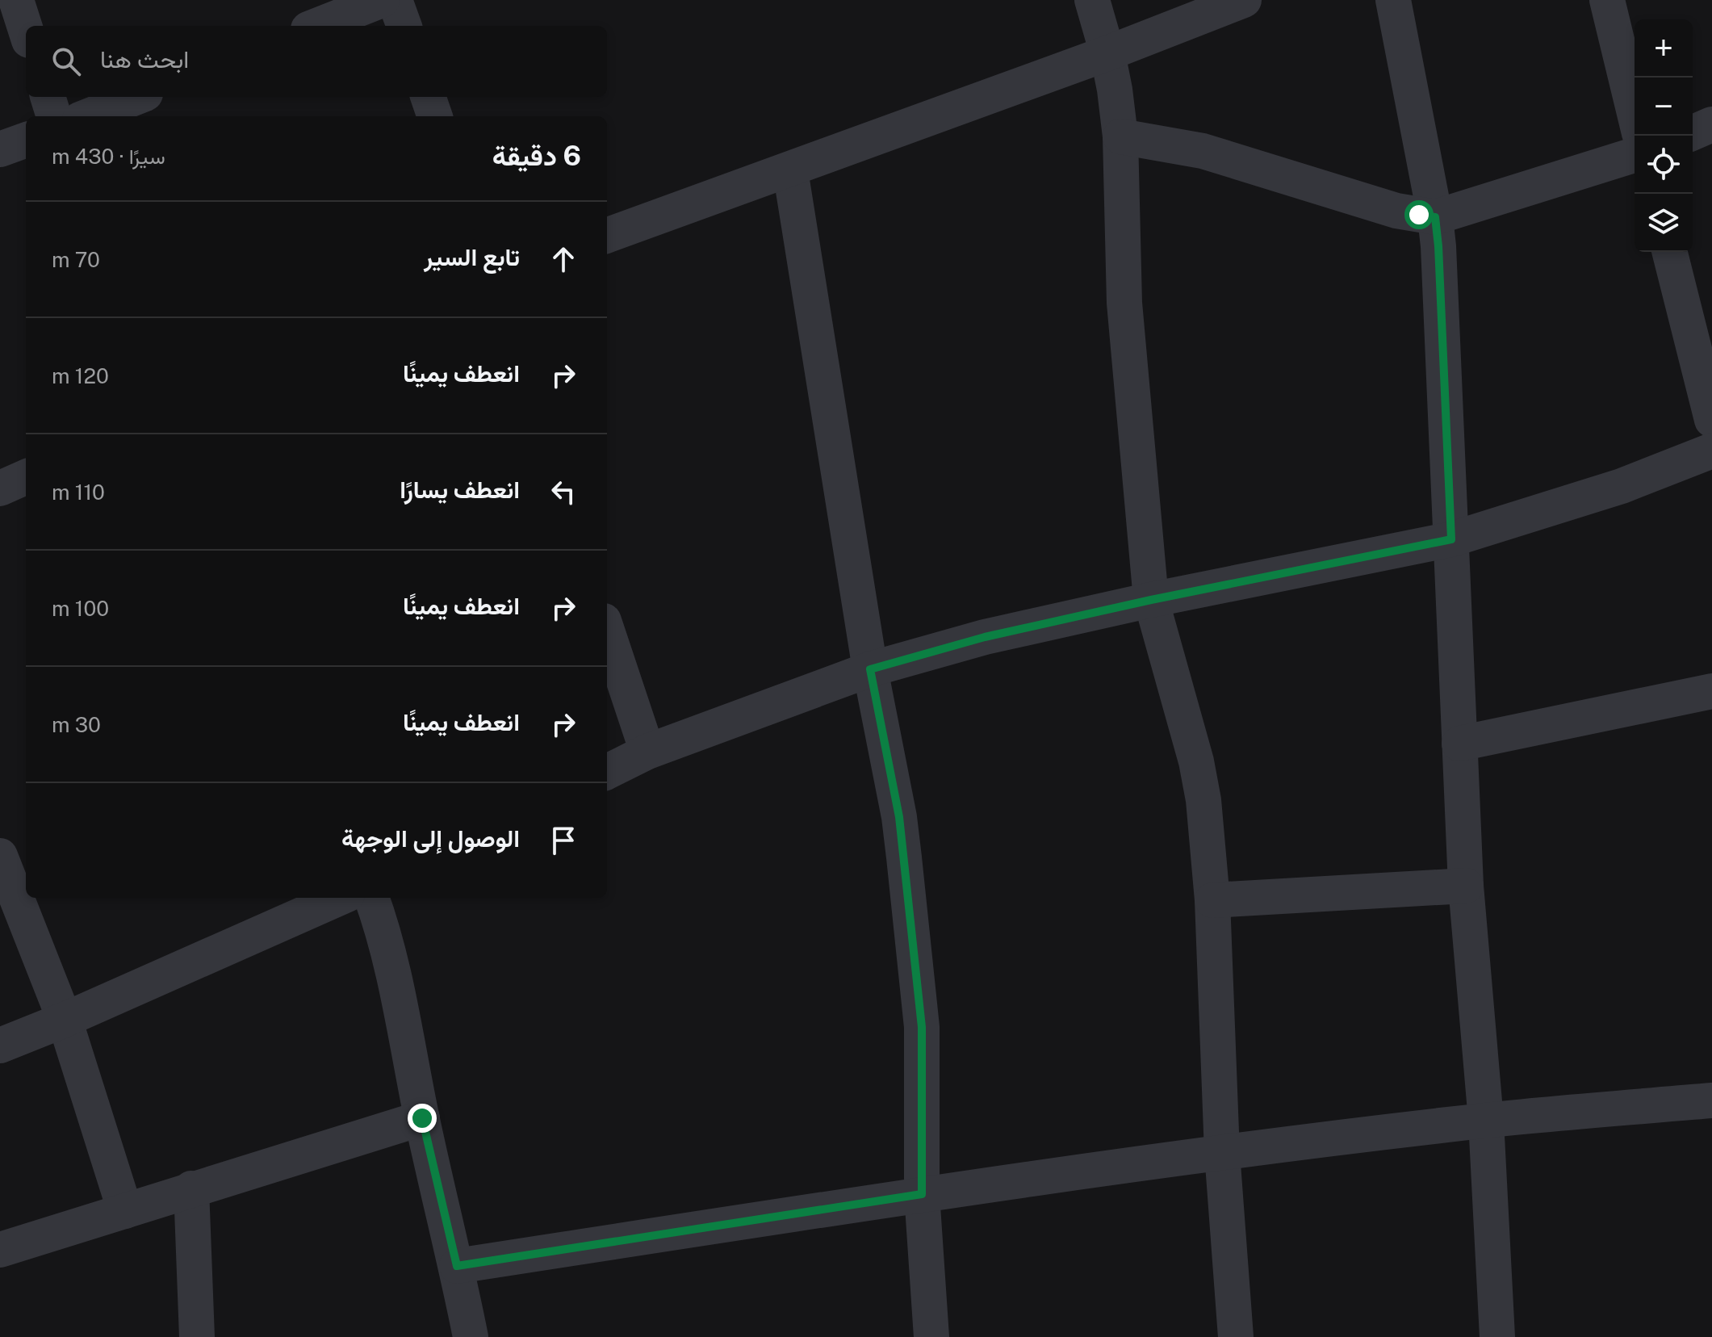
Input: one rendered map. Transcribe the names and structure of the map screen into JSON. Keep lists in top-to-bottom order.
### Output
{
  "page": {
    "map_buttons": ["+", "−"],
    "search": "ابحث هنا",
    "heading": ["6 دقيقة", "سيرًا · 430 m"],
    "list": [
      ["تابع السير", "70 m"],
      ["انعطف يمينًا", "120 m"],
      ["انعطف يسارًا", "110 m"],
      ["انعطف يمينًا", "100 m"],
      ["انعطف يمينًا", "30 m"],
      "الوصول إلى الوجهة"
    ]
  }
}
